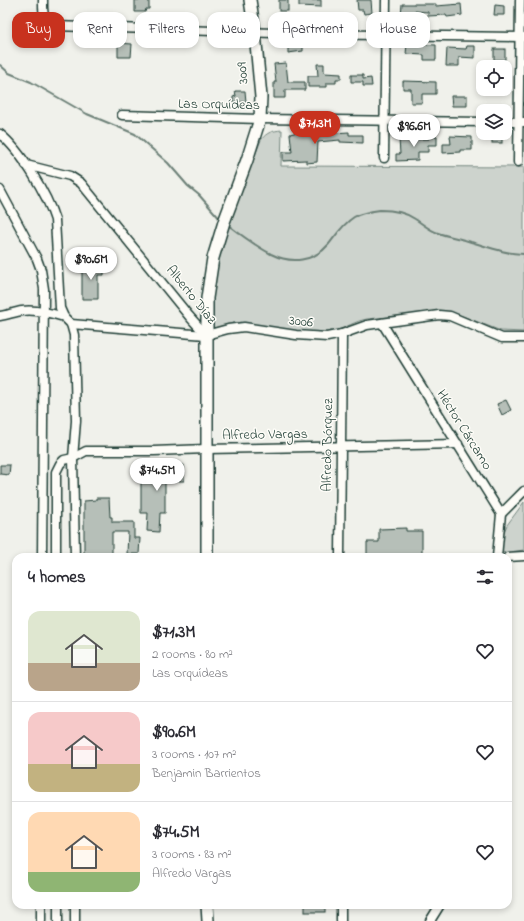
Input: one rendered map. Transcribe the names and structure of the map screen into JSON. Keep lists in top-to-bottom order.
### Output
{
  "streets": {
    "street": [
      "3009",
      "Las Orquídeas",
      "Alberto Díaz",
      "3006",
      "Héctor Cárcamo",
      "Alfredo Vargas",
      "Alfredo Bórquez"
    ]
  },
  "crossings": [
    ["3009", "Las Orquídeas"],
    ["3009", "Alberto Díaz"],
    ["3009", "3006"],
    ["Alberto Díaz", "3006"],
    ["Alberto Díaz", "Alfredo Vargas"],
    ["3006", "Héctor Cárcamo"],
    ["3006", "Alfredo Bórquez"],
    ["Héctor Cárcamo", "Alfredo Vargas"],
    ["Alfredo Vargas", "Alfredo Bórquez"]
  ],
  "page": {
    "chip": [
      "Buy",
      "Rent",
      "Filters",
      "New",
      "Apartment",
      "House"
    ],
    "price": [
      "$71.3M",
      "$96.6M",
      "$90.6M",
      "$74.5M"
    ],
    "heading": "4 homes",
    "list": [
      {
        "name": "$71.3M",
        "note": "2 rooms · 80 m² · Las Orquídeas"
      },
      {
        "name": "$90.6M",
        "note": "3 rooms · 107 m² · Benjamin Barrientos"
      },
      {
        "name": "$74.5M",
        "note": "3 rooms · 83 m² · Alfredo Vargas"
      }
    ]
  }
}
